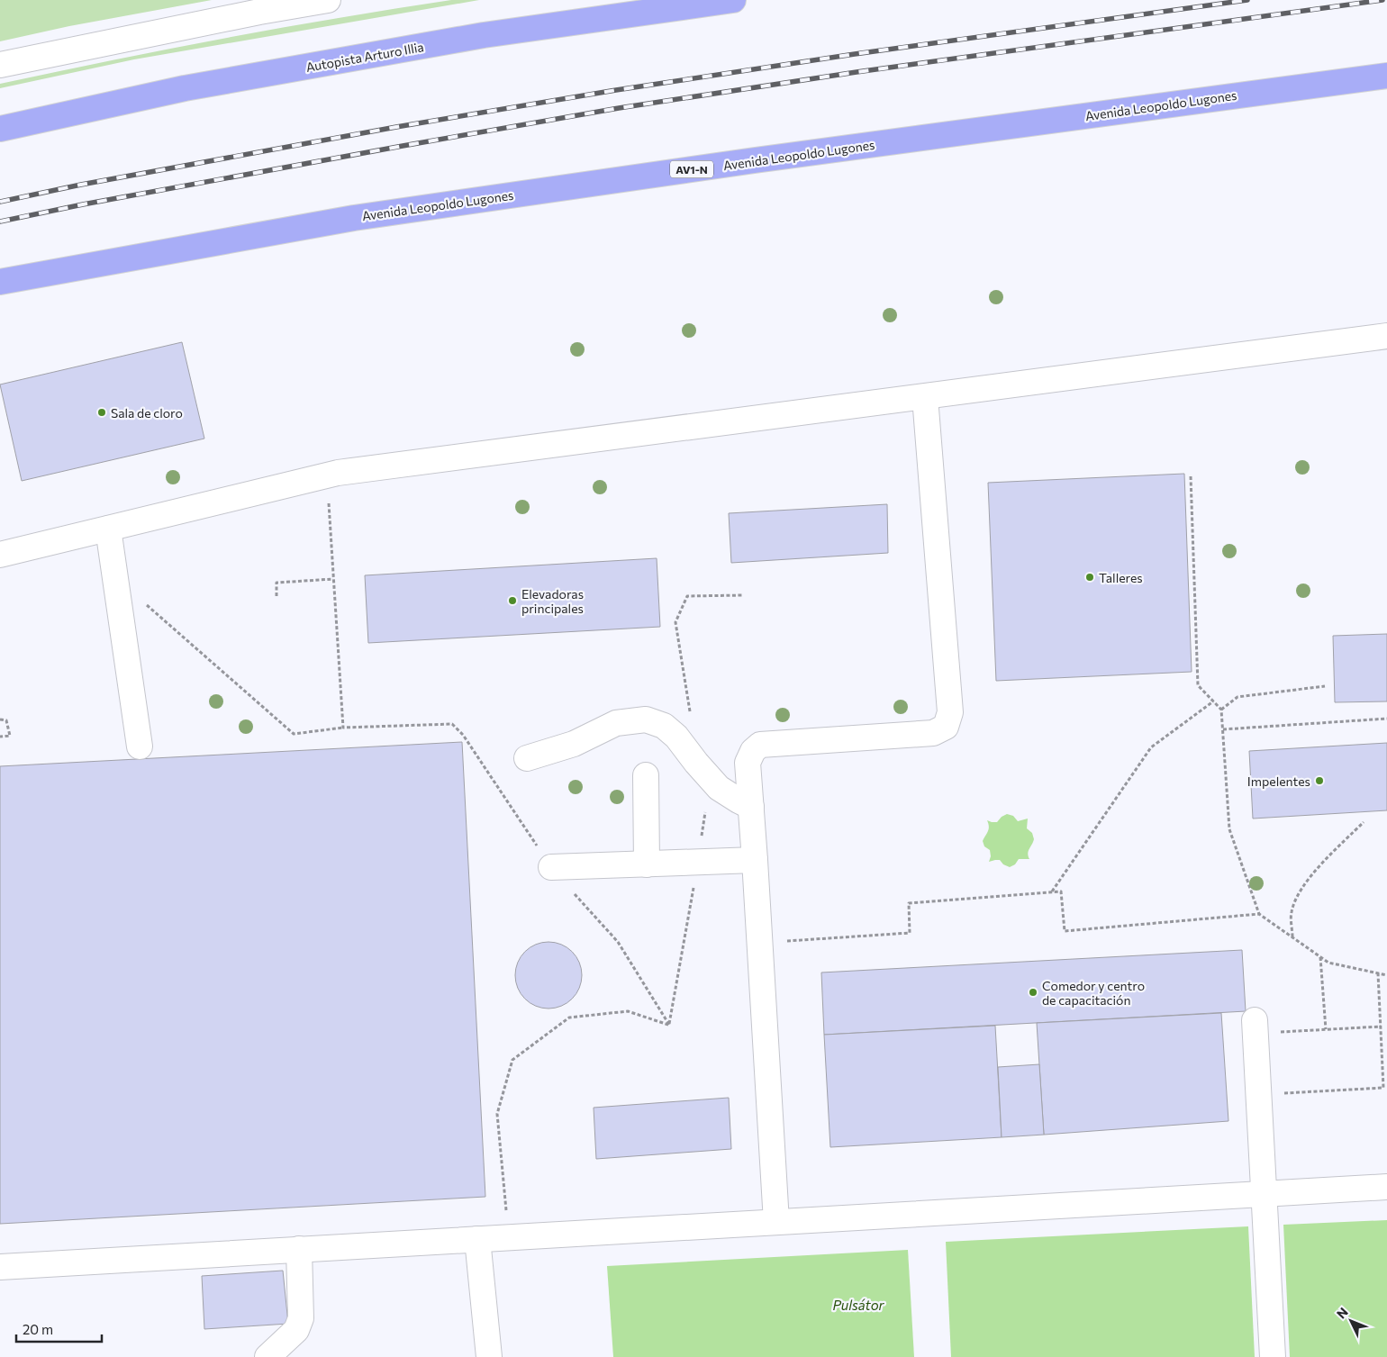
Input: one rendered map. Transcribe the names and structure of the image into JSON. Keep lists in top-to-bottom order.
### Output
{
  "streets": {
    "highway": ["Autopista Arturo Illia", "Avenida Leopoldo Lugones", "AV1-N"]
  },
  "water": ["Pulsátor"],
  "places": [
    "Sala de cloro",
    "Talleres",
    "Elevadoras principales",
    "Impelentes",
    "Comedor y centro de capacitación"
  ],
  "scale_bar": "20 m",
  "north": "top left"
}
